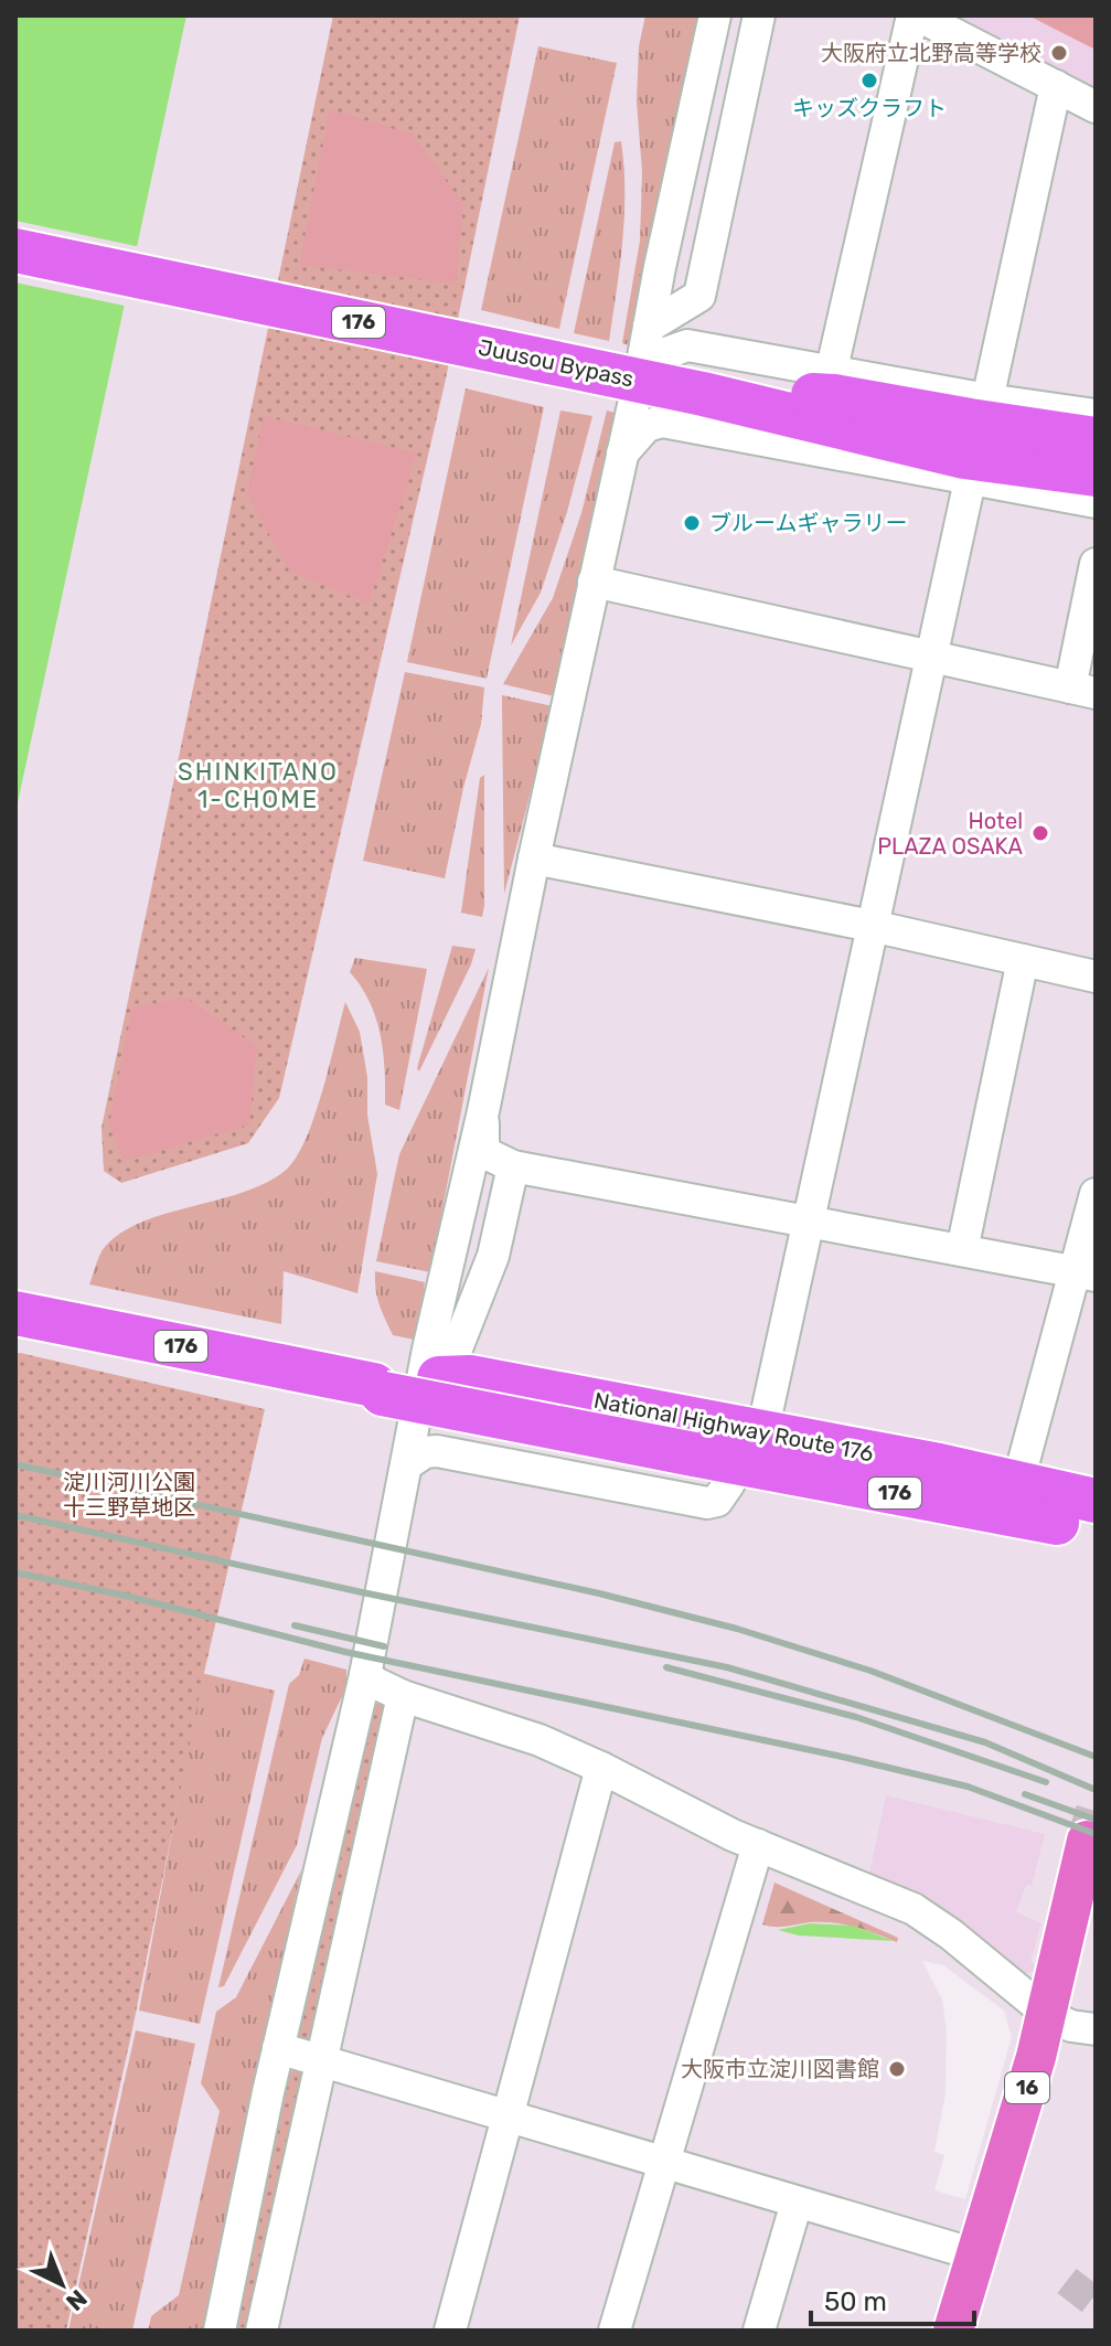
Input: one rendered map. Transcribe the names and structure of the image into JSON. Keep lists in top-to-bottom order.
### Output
{
  "streets": {
    "highway": ["176", "Juusou Bypass", "National Highway Route 176"],
    "main road": ["16"]
  },
  "crossings": [
    ["176", "Juusou Bypass"]
  ],
  "districts": ["SHINKITANO 1-CHOME"],
  "parks": ["淀川河川公園 十三野草地区"],
  "places": [
    "大阪府立北野高等学校",
    "キッズクラフト",
    "ブルームギャラリー",
    "Hotel PLAZA OSAKA",
    "大阪市立淀川図書館"
  ],
  "scale_bar": "50 m",
  "north": "bottom right"
}
